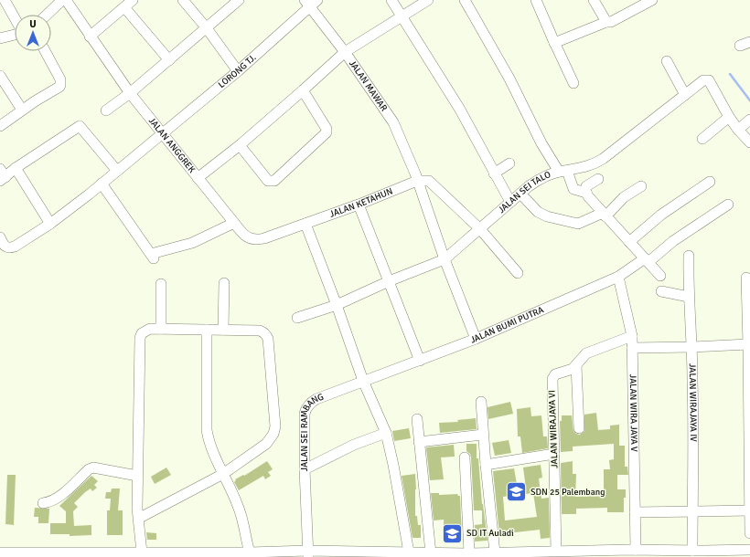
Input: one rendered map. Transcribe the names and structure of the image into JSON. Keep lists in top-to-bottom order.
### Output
{
  "streets": {
    "street": [
      "LORONG TJ.",
      "JALAN MAWAR",
      "JALAN ANGGREK",
      "JALAN SEI TALO",
      "JALAN KETAHUN",
      "JALAN BUMI PUTRA",
      "JALAN WIRAJAYA IV",
      "JALAN WIRA JAYA V",
      "JALAN WIRAJAYA VI",
      "JALAN SEI RAMBANG"
    ]
  },
  "crossings": [
    ["LORONG TJ.", "JALAN MAWAR"],
    ["LORONG TJ.", "JALAN ANGGREK"],
    ["JALAN MAWAR", "JALAN SEI TALO"],
    ["JALAN MAWAR", "JALAN KETAHUN"],
    ["JALAN MAWAR", "JALAN BUMI PUTRA"],
    ["JALAN ANGGREK", "JALAN KETAHUN"],
    ["JALAN BUMI PUTRA", "JALAN WIRA JAYA V"],
    ["JALAN BUMI PUTRA", "JALAN SEI RAMBANG"],
    ["JALAN WIRA JAYA V", "JALAN WIRAJAYA VI"]
  ],
  "places": {
    "school or university": ["SDN 25 Palembang", "SD IT Auladi"]
  },
  "north": "top"
}
